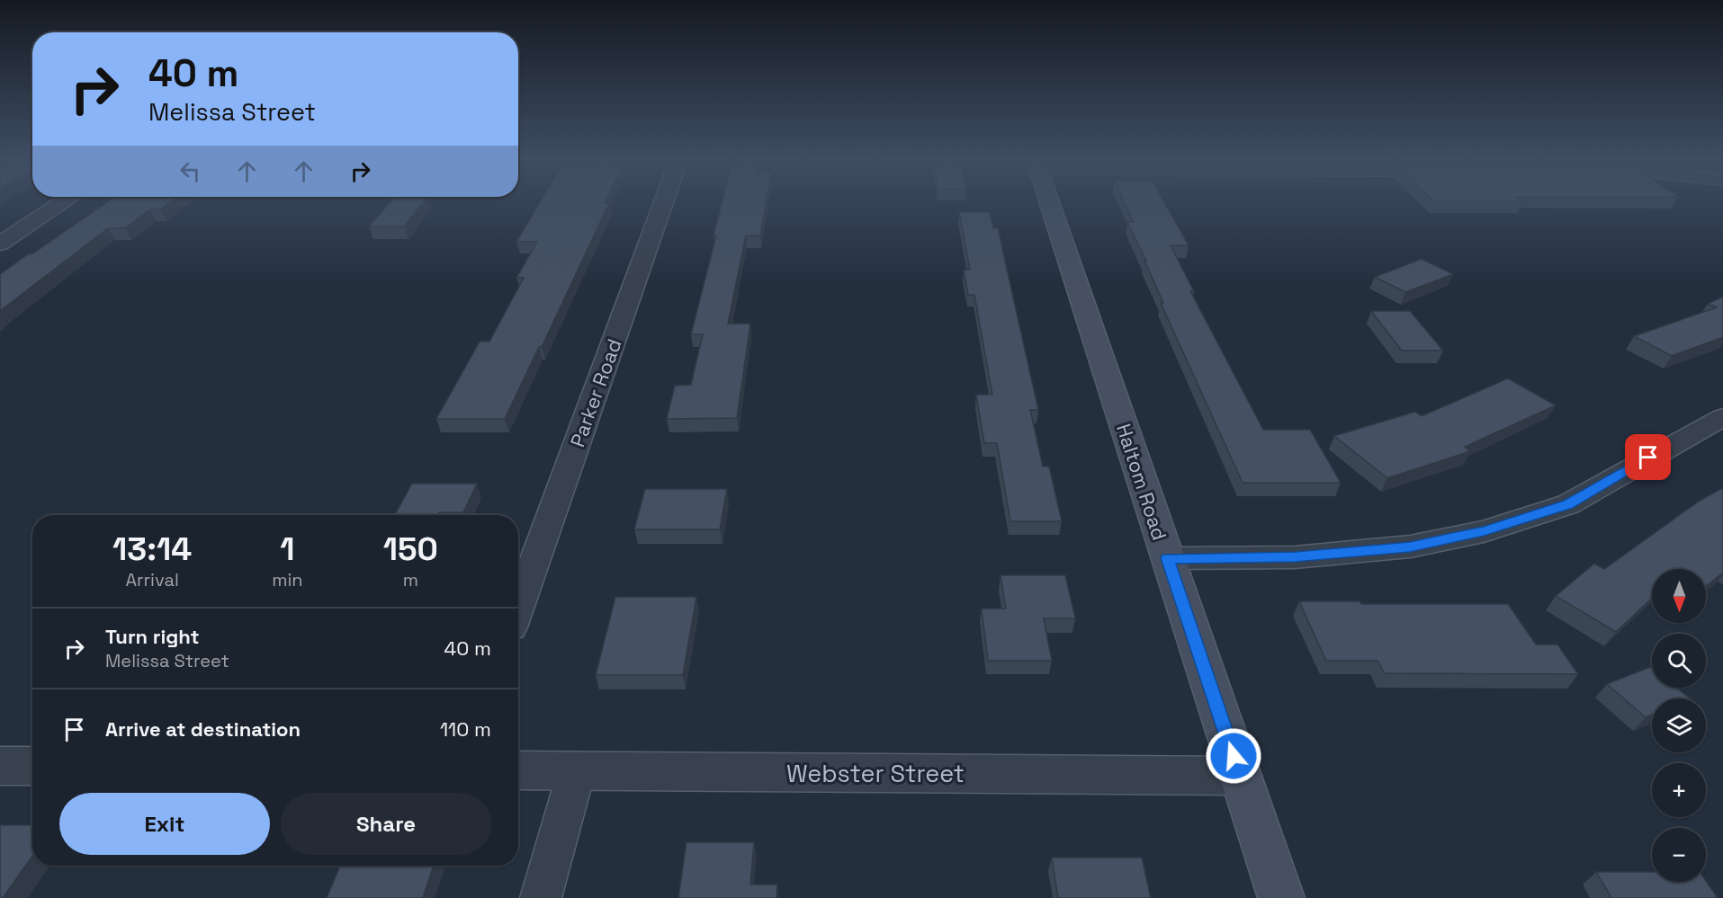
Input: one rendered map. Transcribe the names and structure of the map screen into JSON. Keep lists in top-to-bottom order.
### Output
{
  "streets": {
    "main road": ["Haltom Road"],
    "street": ["Parker Road", "Webster Street"]
  },
  "crossings": [
    ["Haltom Road", "Webster Street"]
  ],
  "north": "bottom",
  "page": {
    "turn": ["40 m", "Melissa Street"],
    "eta": [
      "13:14",
      "Arrival",
      "1",
      "min",
      "150",
      "m"
    ],
    "map_buttons": ["+", "−"],
    "list": [
      {
        "name": "Turn right",
        "note": "Melissa Street",
        "value": "40 m"
      },
      {
        "name": "Arrive at destination",
        "value": "110 m"
      }
    ],
    "buttons": ["Exit", "Share"]
  }
}
